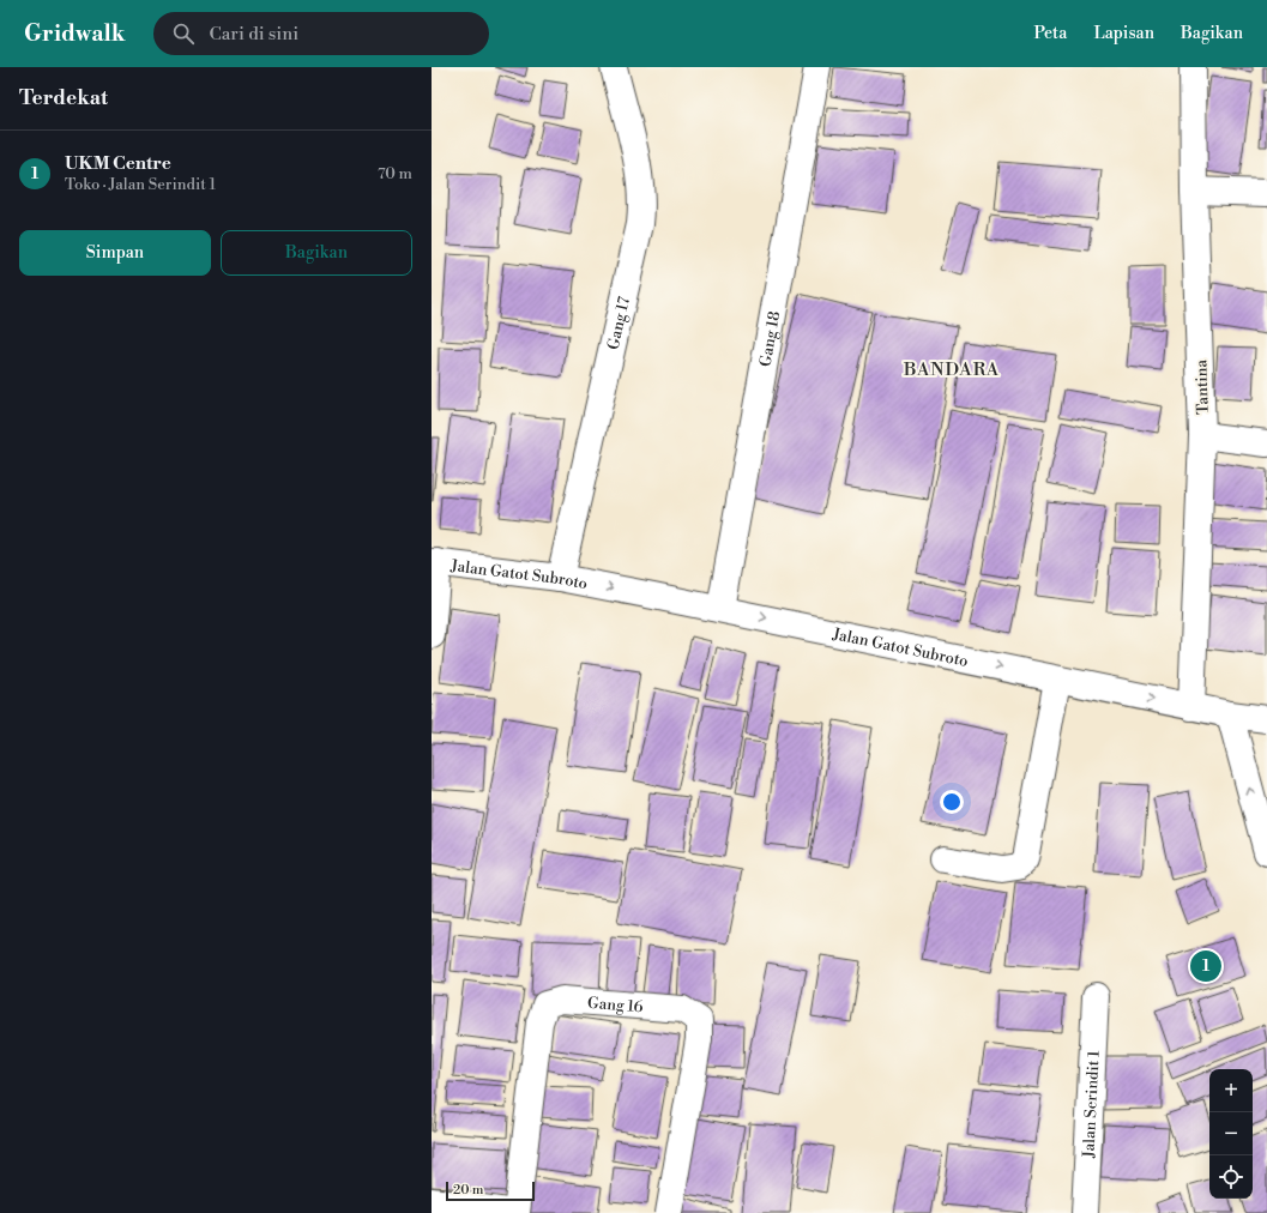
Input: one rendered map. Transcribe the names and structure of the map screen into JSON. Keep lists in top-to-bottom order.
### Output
{
  "streets": {
    "street": [
      "Gang 17",
      "Gang 18",
      "Tantina",
      "Jalan Gatot Subroto",
      "Gang 16",
      "Jalan Serindit 1"
    ]
  },
  "crossings": [
    ["Gang 17", "Jalan Gatot Subroto"],
    ["Gang 18", "Jalan Gatot Subroto"],
    ["Tantina", "Jalan Gatot Subroto"]
  ],
  "one_way": ["Jalan Gatot Subroto"],
  "districts": ["BANDARA"],
  "scale_bar": "20 m",
  "page": {
    "header": "Gridwalk",
    "search": "Cari di sini",
    "nav": ["Peta", "Lapisan", "Bagikan"],
    "heading": "Terdekat",
    "list": [
      {
        "mark": "1",
        "name": "UKM Centre",
        "note": "Toko · Jalan Serindit 1",
        "value": "70 m"
      }
    ],
    "buttons": ["Simpan", "Bagikan"],
    "pins": "1",
    "map_buttons": ["+", "−"],
    "scale": "20 m"
  }
}
